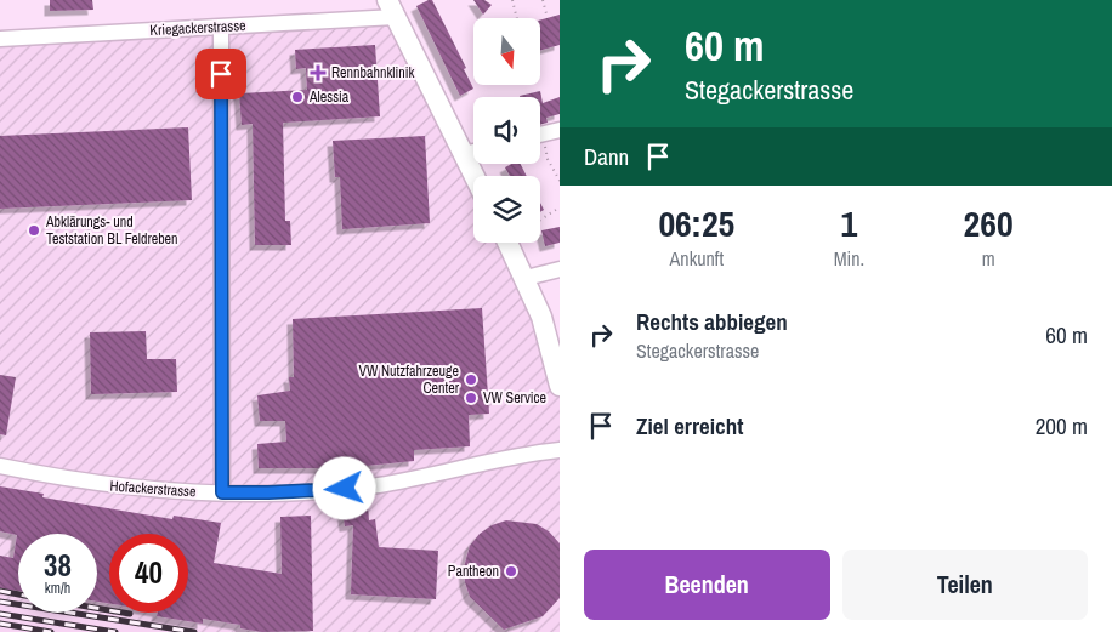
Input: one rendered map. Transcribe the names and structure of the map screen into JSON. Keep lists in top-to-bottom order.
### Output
{
  "streets": {
    "street": ["Kriegackerstrasse", "Hofackerstrasse"]
  },
  "places": {
    "health": ["Rennbahnklinik"],
    "other": [
      "Alessia",
      "Abklärungs- und Teststation BL Feldreben",
      "VW Nutzfahrzeuge Center",
      "VW Service",
      "Pantheon"
    ]
  },
  "north": "bottom",
  "page": {
    "turn": ["60 m", "Stegackerstrasse"],
    "then": "Dann",
    "eta": [
      "06:25",
      "Ankunft",
      "1",
      "Min.",
      "260",
      "m"
    ],
    "list": [
      {
        "name": "Rechts abbiegen",
        "note": "Stegackerstrasse",
        "value": "60 m"
      },
      {
        "name": "Ziel erreicht",
        "value": "200 m"
      }
    ],
    "speed": "38 km/h",
    "limit": "40",
    "buttons": ["Beenden", "Teilen"]
  }
}
